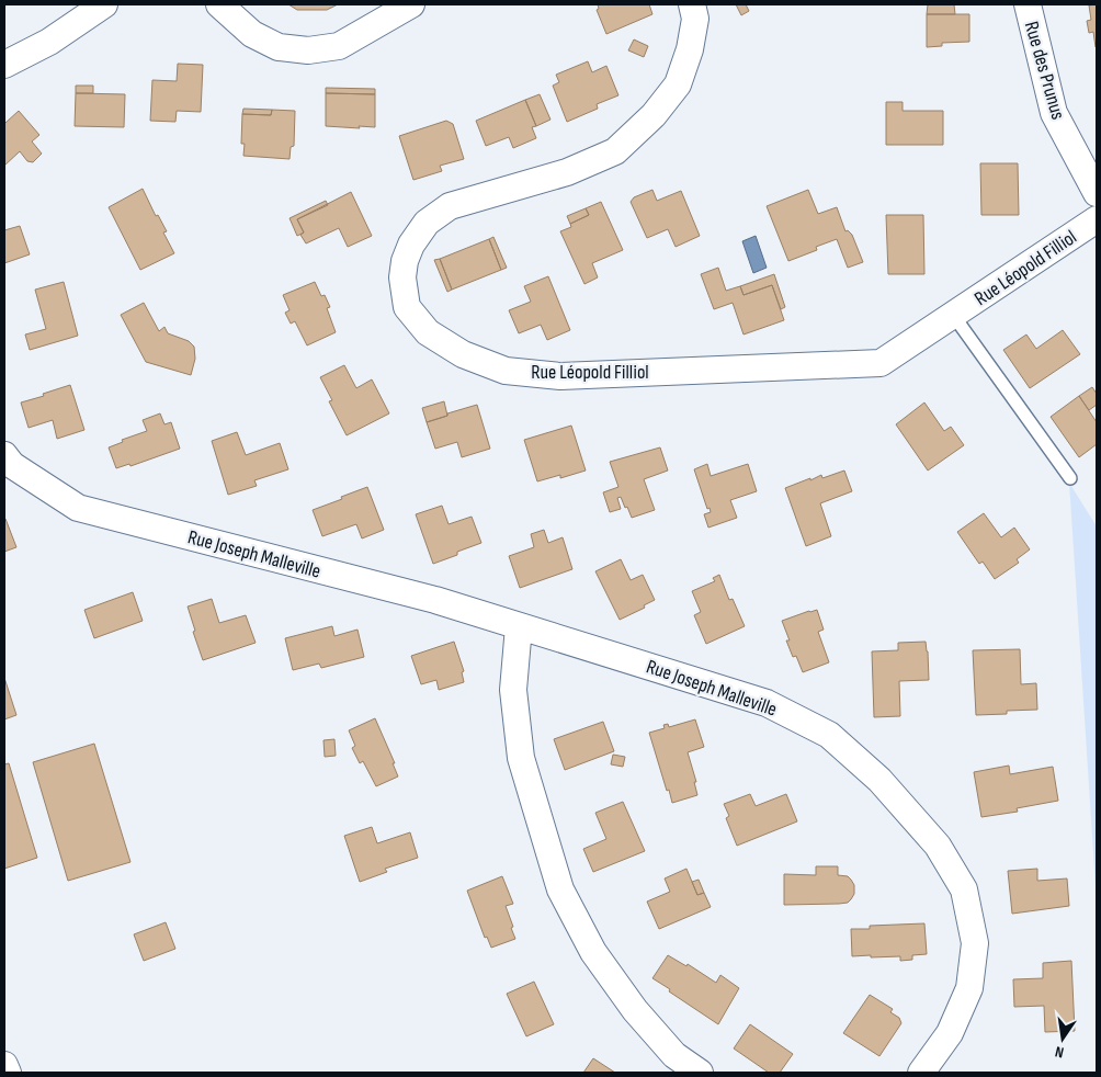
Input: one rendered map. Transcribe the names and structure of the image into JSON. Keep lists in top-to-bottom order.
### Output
{
  "streets": {
    "street": ["Rue des Prunus", "Rue Léopold Filliol", "Rue Joseph Malleville"]
  },
  "north": "bottom"
}
